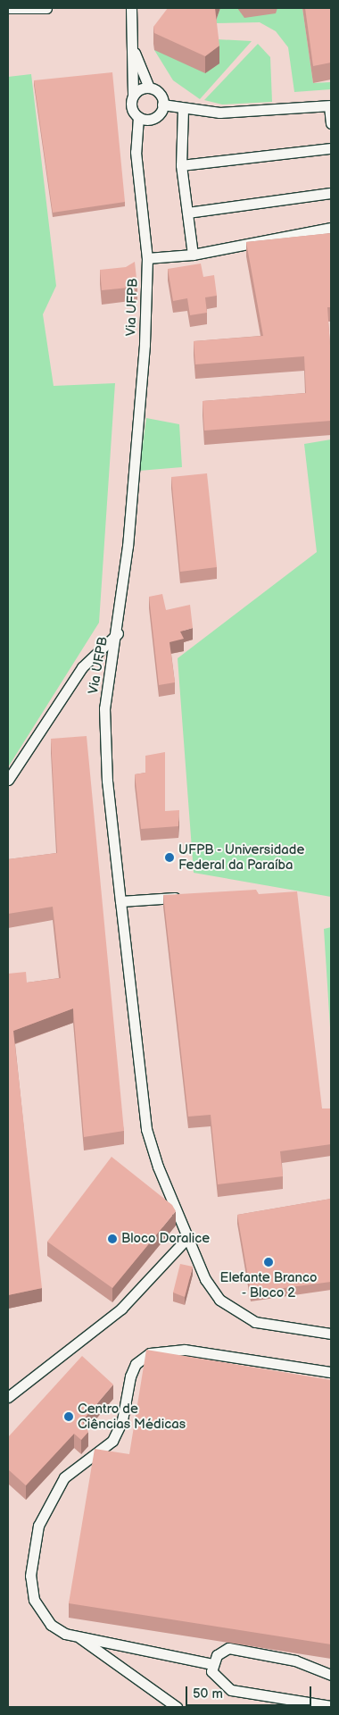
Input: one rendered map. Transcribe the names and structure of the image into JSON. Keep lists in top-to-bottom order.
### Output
{
  "streets": {
    "lane": ["Via UFPB"]
  },
  "places": [
    "UFPB - Universidade Federal da Paraíba",
    "Bloco Doralice",
    "Elefante Branco - Bloco 2",
    "Centro de Ciências Médicas"
  ],
  "scale_bar": "50 m"
}
